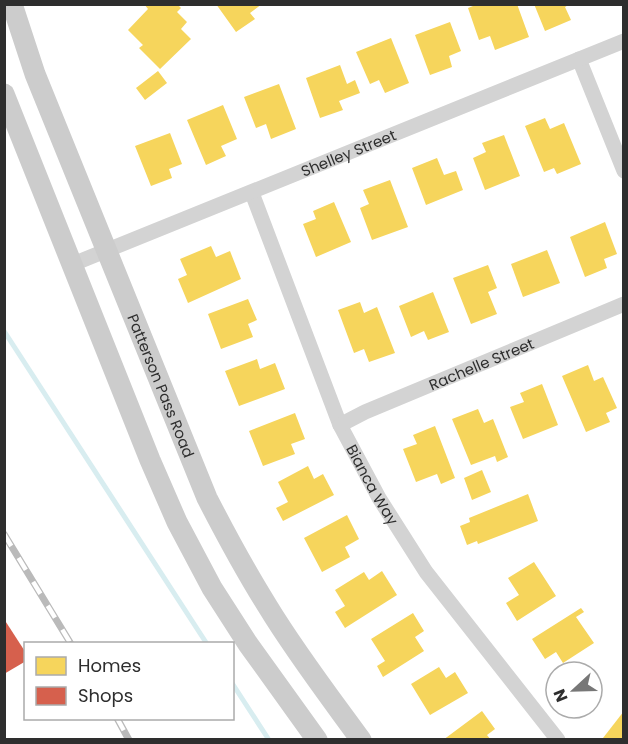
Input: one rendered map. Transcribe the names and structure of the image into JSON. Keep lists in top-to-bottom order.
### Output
{
  "streets": {
    "main road": ["Patterson Pass Road"],
    "street": ["Shelley Street", "Rachelle Street", "Bianca Way"]
  },
  "crossings": [
    ["Shelley Street", "Patterson Pass Road"],
    ["Shelley Street", "Bianca Way"],
    ["Rachelle Street", "Bianca Way"]
  ],
  "legend": ["Homes", "Shops"],
  "north": "left"
}
